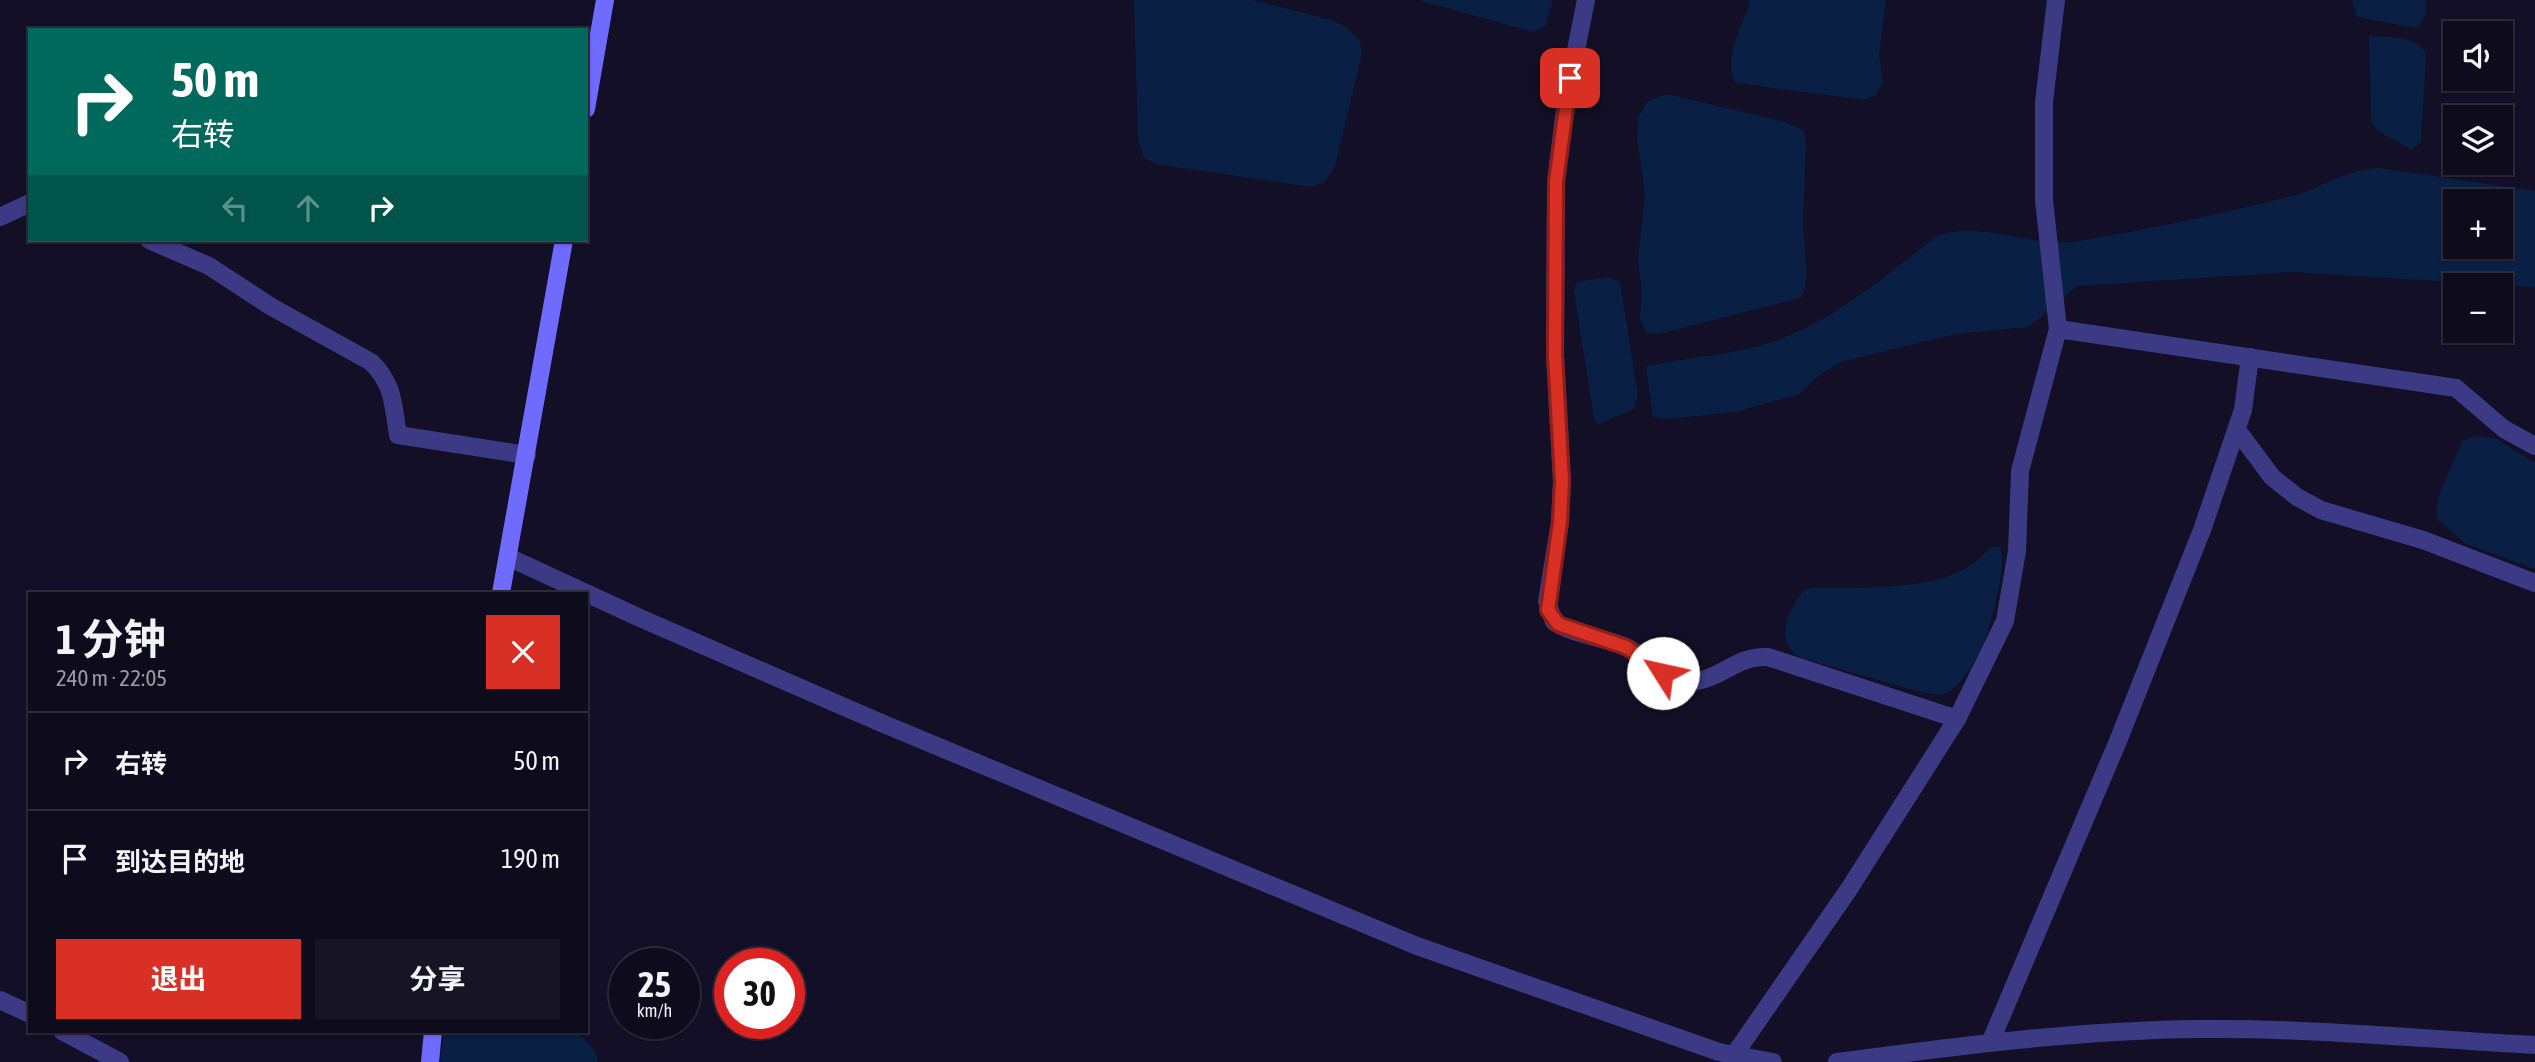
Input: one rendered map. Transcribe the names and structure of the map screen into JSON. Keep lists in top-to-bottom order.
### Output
{
  "page": {
    "map_buttons": ["+", "−"],
    "turn": ["50 m", "右转"],
    "heading": ["1 分钟", "240 m · 22:05"],
    "list": [
      {
        "name": "右转",
        "value": "50 m"
      },
      {
        "name": "到达目的地",
        "value": "190 m"
      }
    ],
    "buttons": ["退出", "分享"],
    "speed": "25 km/h",
    "limit": "30"
  }
}
